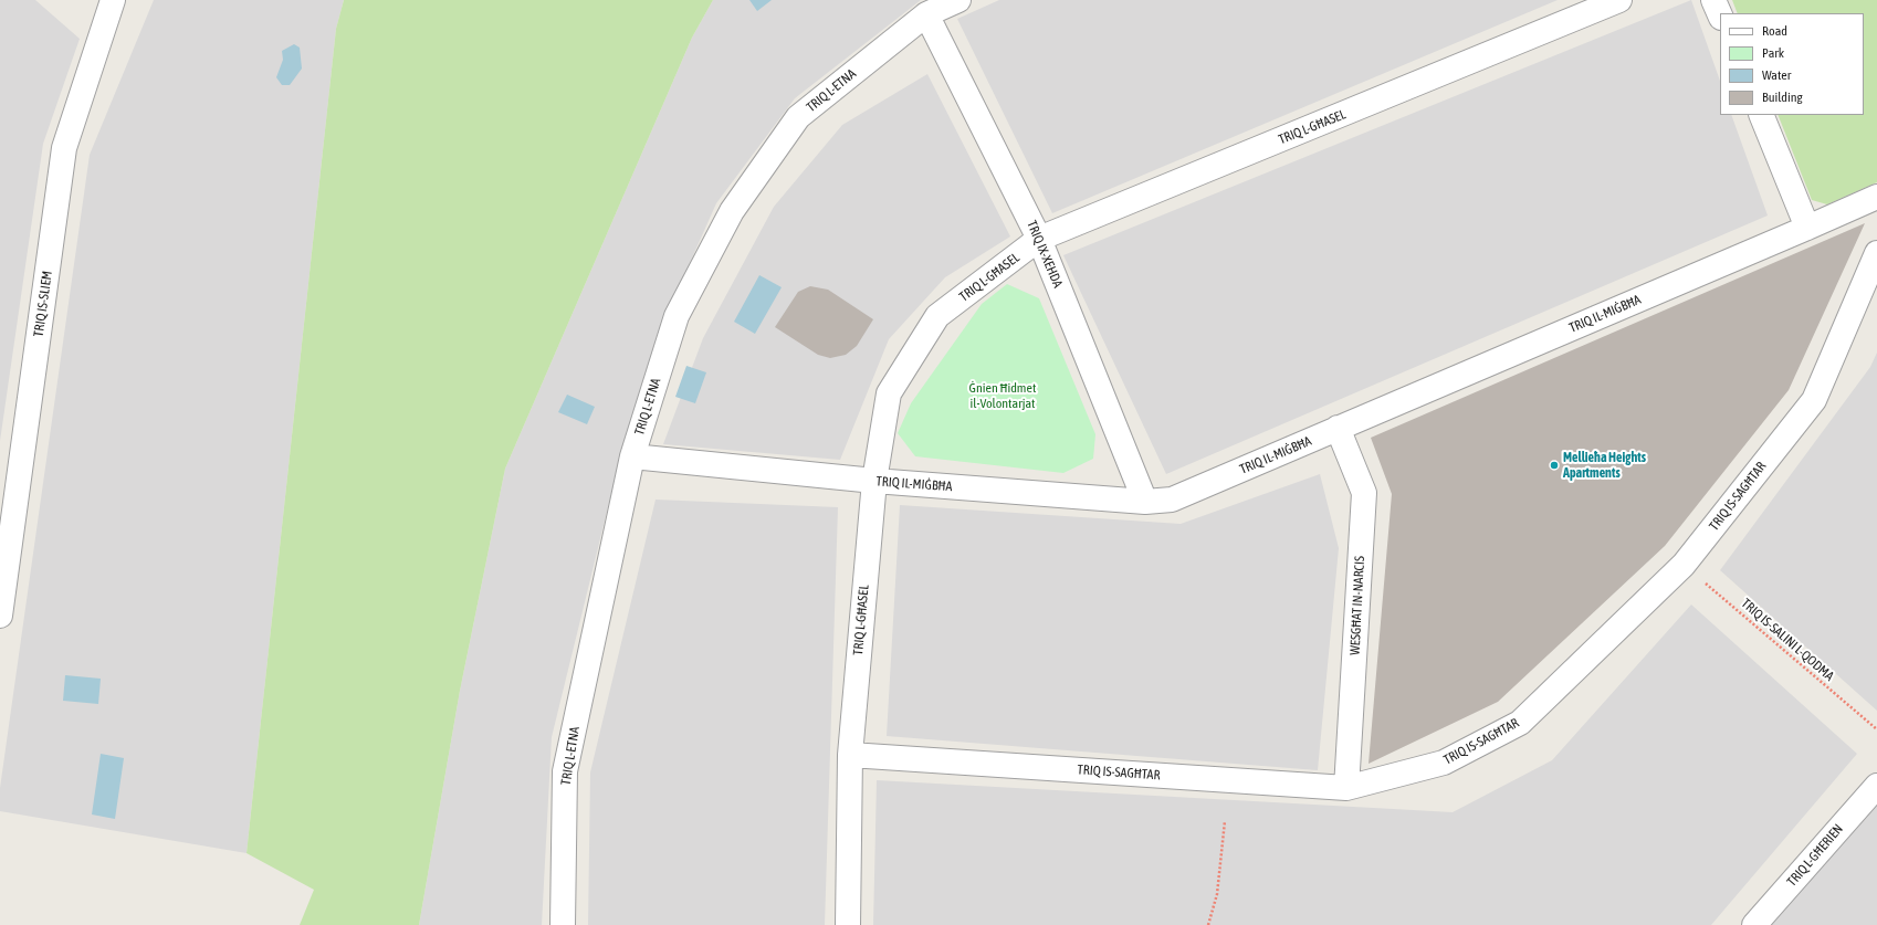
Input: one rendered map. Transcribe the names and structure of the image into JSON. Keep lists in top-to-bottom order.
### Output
{
  "streets": {
    "street": [
      "TRIQ L-ETNA",
      "TRIQ L-GĦASEL",
      "TRIQ IX-XEHDA",
      "TRIQ IS-SLIEM",
      "TRIQ IL-MIĠBĦA",
      "TRIQ IS-SAGĦTAR",
      "WESGĦAT IN-NARCIS",
      "TRIQ L-GĦERIEN"
    ],
    "path": ["TRIQ IS-SALINI L-QODMA"]
  },
  "crossings": [
    ["TRIQ L-ETNA", "TRIQ IX-XEHDA"],
    ["TRIQ L-ETNA", "TRIQ IL-MIĠBĦA"],
    ["TRIQ L-GĦASEL", "TRIQ IX-XEHDA"],
    ["TRIQ L-GĦASEL", "TRIQ IL-MIĠBĦA"],
    ["TRIQ L-GĦASEL", "TRIQ IS-SAGĦTAR"],
    ["TRIQ IX-XEHDA", "TRIQ IL-MIĠBĦA"],
    ["TRIQ IL-MIĠBĦA", "WESGĦAT IN-NARCIS"],
    ["TRIQ IS-SAGĦTAR", "WESGĦAT IN-NARCIS"],
    ["TRIQ IS-SAGĦTAR", "TRIQ IS-SALINI L-QODMA"]
  ],
  "parks": ["Ġnien Ħidmet il-Volontarjat"],
  "places": ["Mellieħa Heights Apartments"],
  "legend": [
    "Road",
    "Park",
    "Water",
    "Building"
  ]
}
